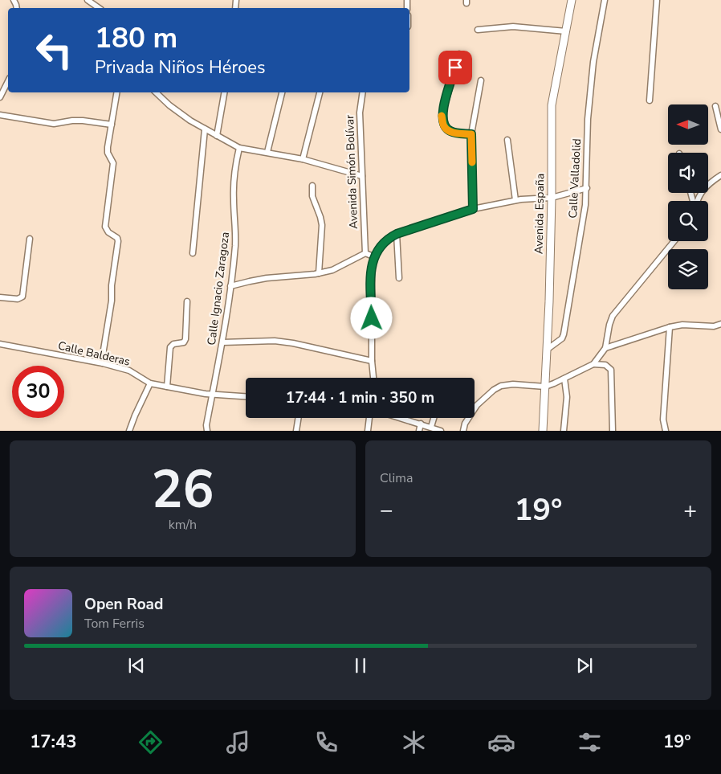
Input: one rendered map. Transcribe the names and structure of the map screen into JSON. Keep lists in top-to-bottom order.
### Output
{
  "streets": {
    "street": [
      "Avenida Simón Bolívar",
      "Calle Valladolid",
      "Avenida España",
      "Calle Ignacio Zaragoza",
      "Calle Balderas"
    ]
  },
  "crossings": [
    ["Calle Valladolid", "Avenida España"],
    ["Calle Ignacio Zaragoza", "Calle Balderas"]
  ],
  "north": "left",
  "page": {
    "turn": ["180 m", "Privada Niños Héroes"],
    "limit": "30",
    "trip": "17:44 · 1 min · 350 m",
    "tile": [
      ["26", "km/h"],
      "Clima"
    ],
    "heat": ["−", "19°", "+"],
    "song": ["Open Road", "Tom Ferris"],
    "tabs": ["17:43", "19°"]
  }
}
